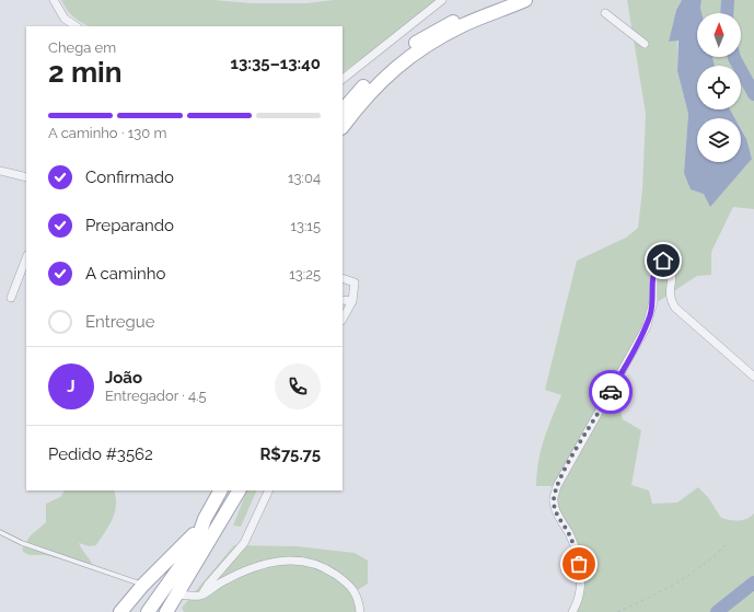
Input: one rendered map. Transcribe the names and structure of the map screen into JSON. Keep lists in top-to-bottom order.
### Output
{
  "north": "top",
  "page": {
    "heading": ["2 min", "Chega em", "13:35–13:40"],
    "panel": [
      "João",
      "Entregador · 4.5",
      "Pedido #3562",
      "R$75.75"
    ],
    "bar": "A caminho · 130 m",
    "list": [
      ["Confirmado", "13:04"],
      ["Preparando", "13:15"],
      ["A caminho", "13:25"],
      "Entregue"
    ],
    "round": "J"
  }
}
